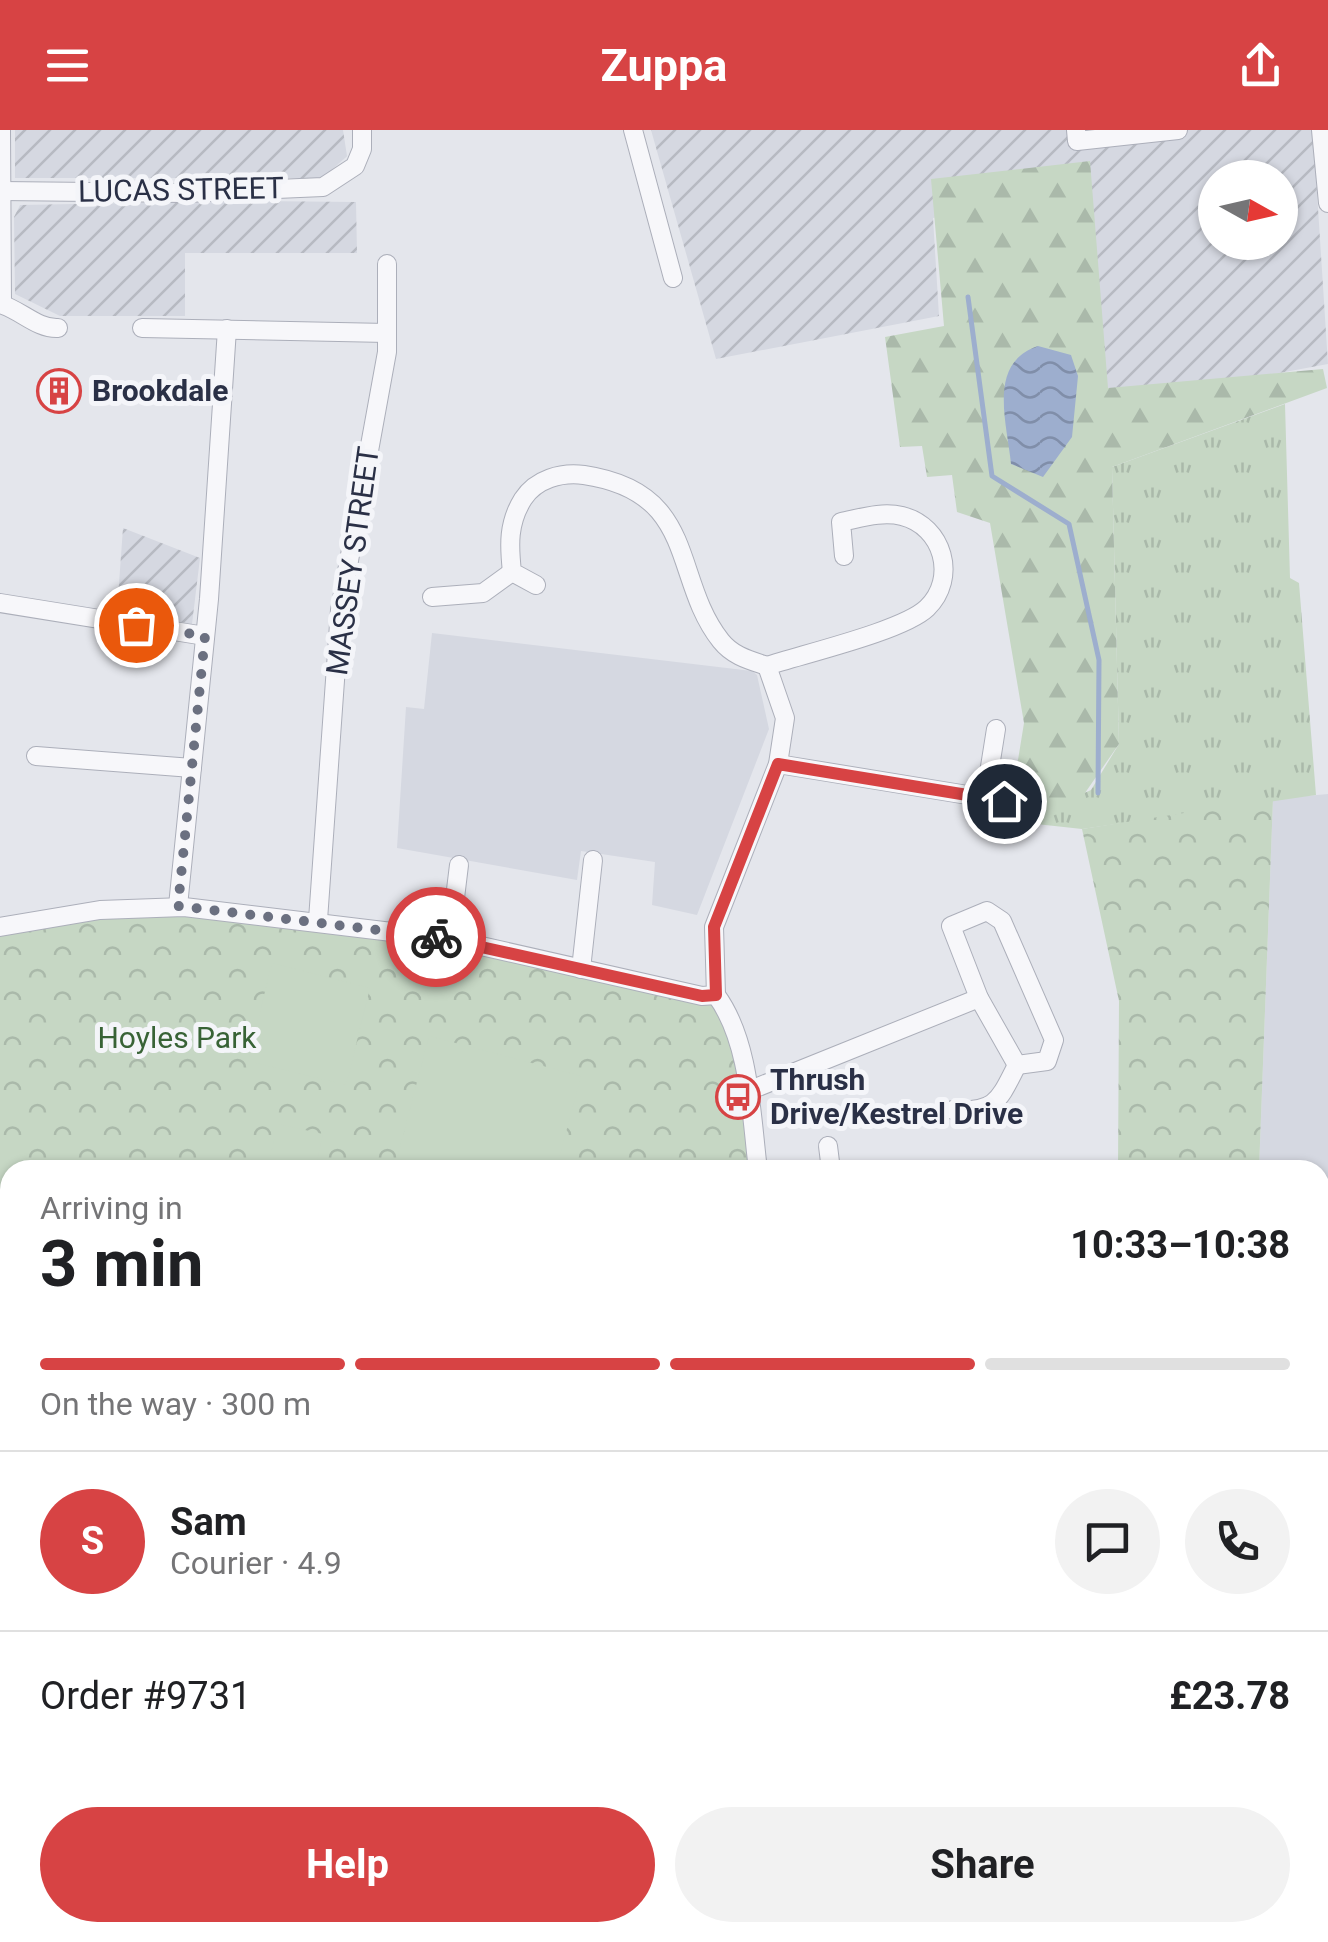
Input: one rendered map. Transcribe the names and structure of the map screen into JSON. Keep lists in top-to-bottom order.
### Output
{
  "streets": {
    "street": ["LUCAS STREET", "MASSEY STREET"]
  },
  "parks": ["Hoyles Park"],
  "places": {
    "building": ["Brookdale"],
    "bus stop": ["Thrush Drive/Kestrel Drive"]
  },
  "north": "right",
  "page": {
    "header": "Zuppa",
    "heading": ["3 min", "Arriving in", "10:33–10:38"],
    "panel": [
      "Sam",
      "Courier · 4.9",
      "Order #9731",
      "£23.78"
    ],
    "bar": "On the way · 300 m",
    "round": "S",
    "buttons": ["Help", "Share"]
  }
}
